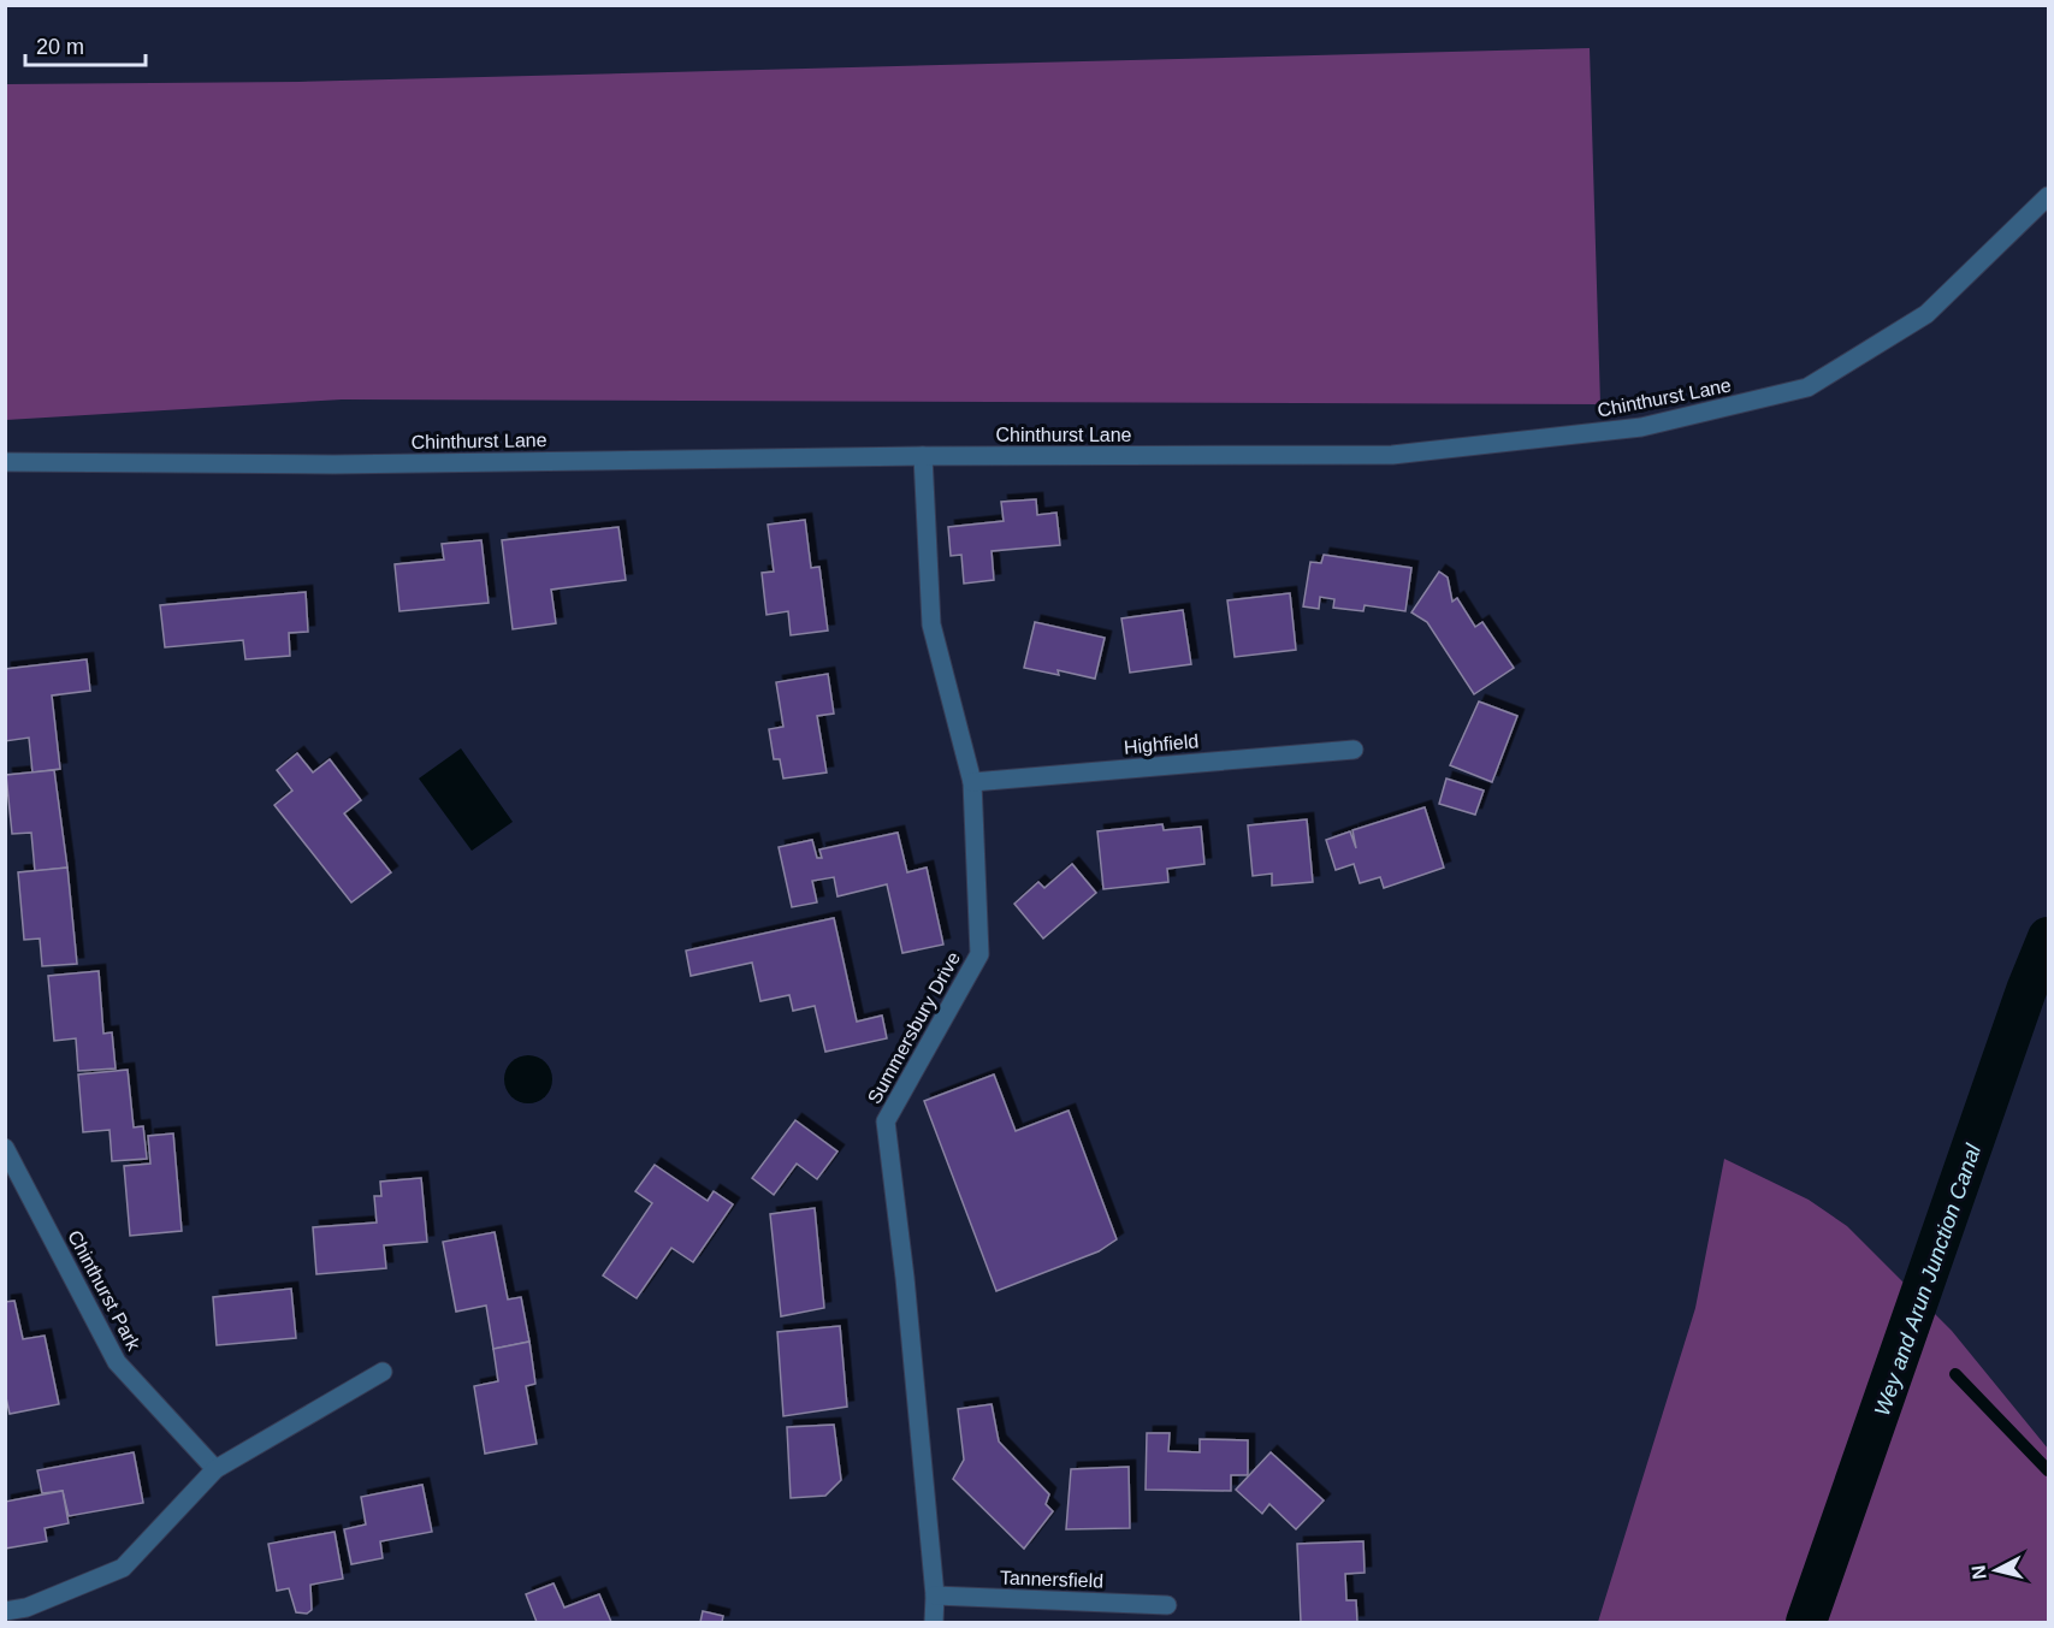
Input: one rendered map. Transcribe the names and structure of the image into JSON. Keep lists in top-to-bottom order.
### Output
{
  "streets": {
    "street": [
      "Chinthurst Lane",
      "Highfield",
      "Summersbury Drive",
      "Chinthurst Park",
      "Tannersfield"
    ]
  },
  "crossings": [
    ["Chinthurst Lane", "Summersbury Drive"],
    ["Highfield", "Summersbury Drive"],
    ["Summersbury Drive", "Tannersfield"]
  ],
  "water": ["Wey and Arun Junction Canal"],
  "scale_bar": "20 m",
  "north": "left"
}
